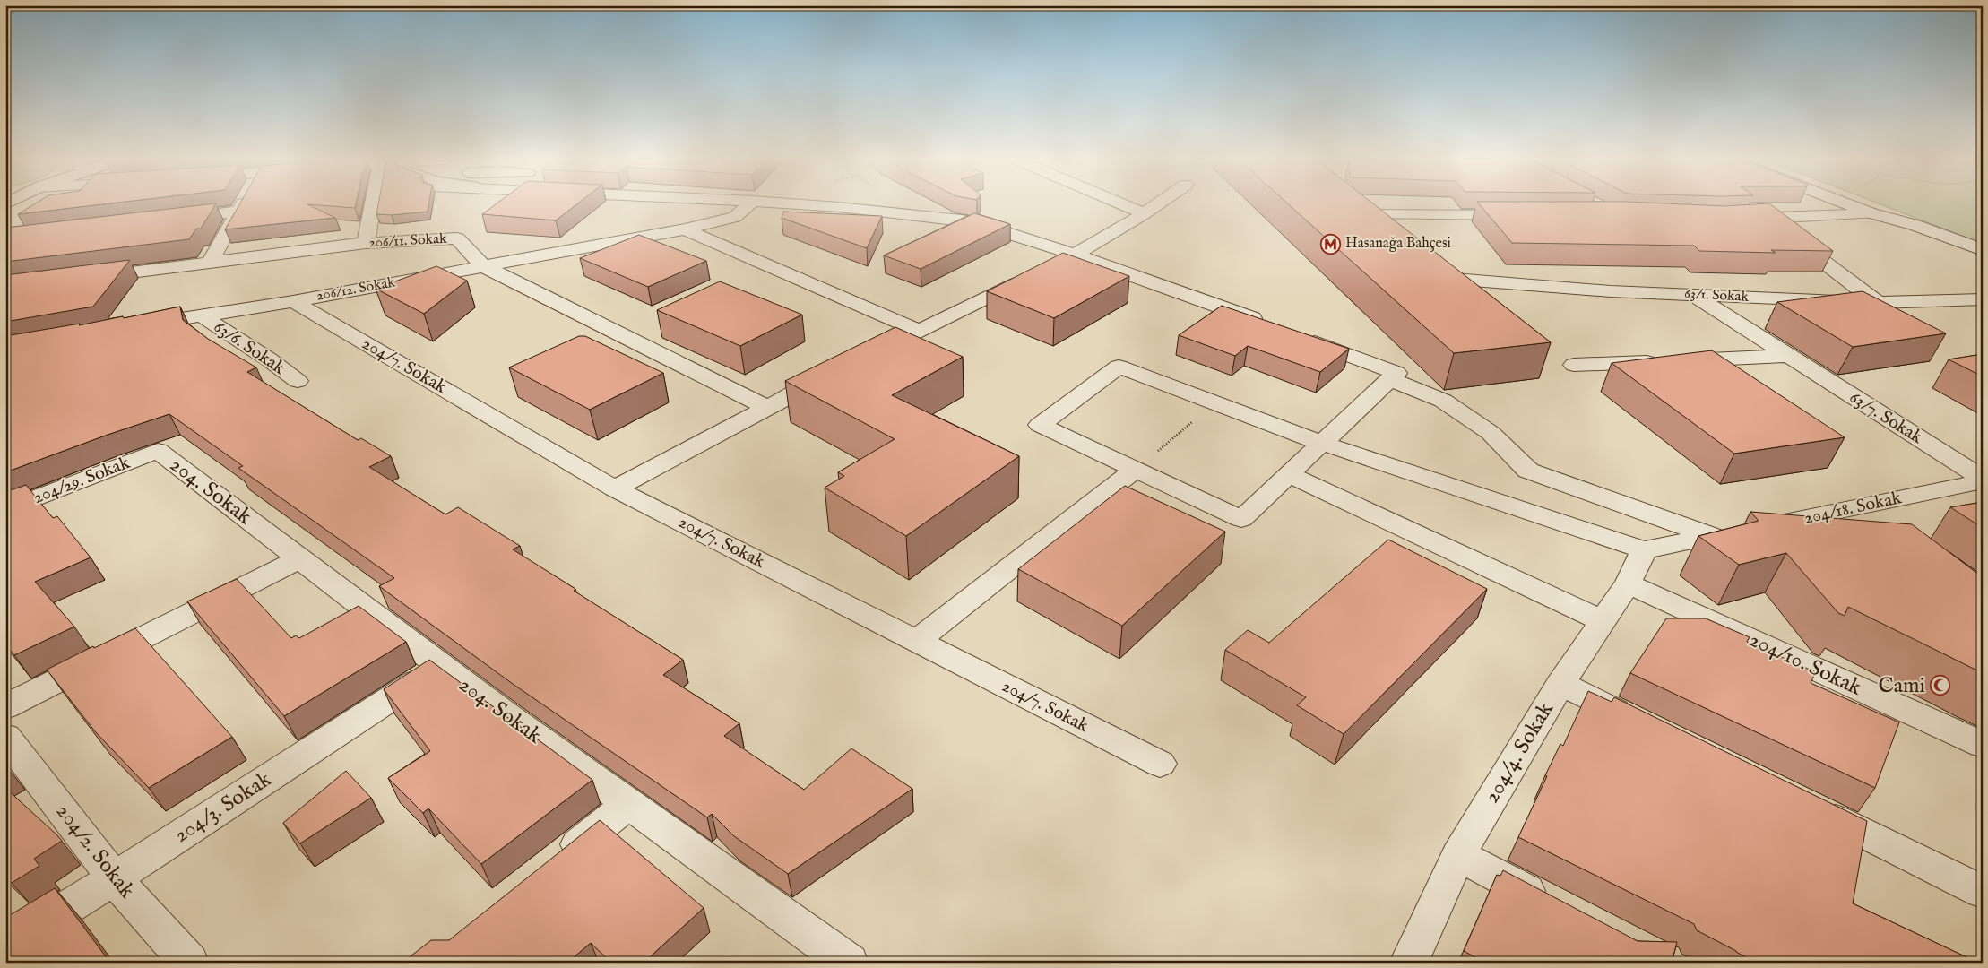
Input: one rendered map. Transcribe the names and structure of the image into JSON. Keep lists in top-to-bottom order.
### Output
{
  "streets": {
    "street": [
      "206/11. Sokak",
      "206/12. Sokak",
      "63/1. Sokak",
      "63/6. Sokak",
      "204/7. Sokak",
      "63/7. Sokak",
      "204/29. Sokak",
      "204. Sokak",
      "204/18. Sokak",
      "204/10. Sokak",
      "204/4. Sokak",
      "204/3. Sokak",
      "204/2. Sokak"
    ]
  },
  "crossings": [
    ["206/11. Sokak", "206/12. Sokak"],
    ["206/12. Sokak", "63/6. Sokak"],
    ["206/12. Sokak", "204/7. Sokak"],
    ["63/1. Sokak", "63/7. Sokak"],
    ["63/7. Sokak", "204/18. Sokak"],
    ["204/29. Sokak", "204. Sokak"],
    ["204. Sokak", "204/3. Sokak"],
    ["204/18. Sokak", "204/4. Sokak"],
    ["204/10. Sokak", "204/4. Sokak"],
    ["204/3. Sokak", "204/2. Sokak"]
  ],
  "places": {
    "metro station": ["Hasanağa Bahçesi"],
    "mosque": ["Cami"]
  }
}
